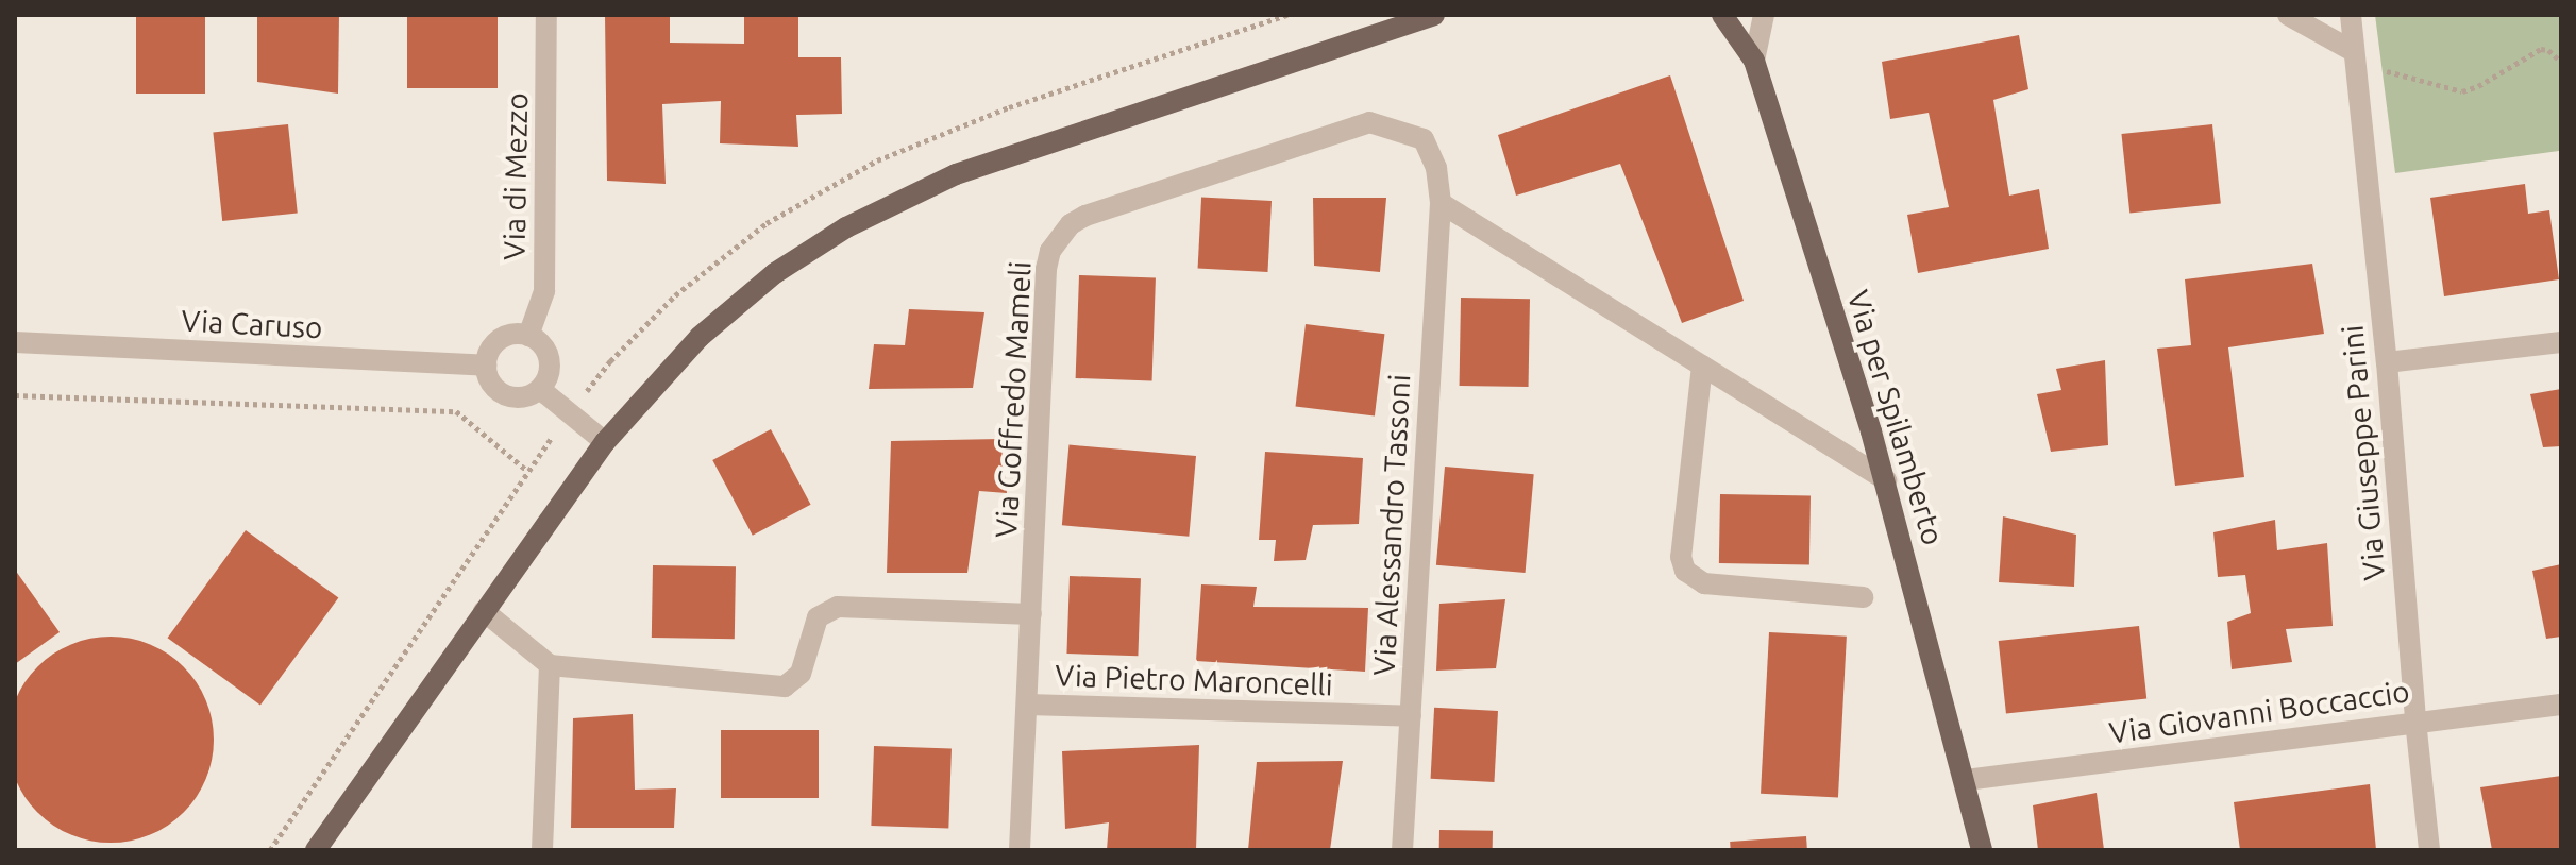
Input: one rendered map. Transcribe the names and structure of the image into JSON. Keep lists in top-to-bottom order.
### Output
{
  "streets": {
    "main road": ["Via per Spilamberto"],
    "street": [
      "Via di Mezzo",
      "Via Caruso",
      "Via Goffredo Mameli",
      "Via Giuseppe Parini",
      "Via Alessandro Tassoni",
      "Via Pietro Maroncelli",
      "Via Giovanni Boccaccio"
    ]
  },
  "crossings": [
    ["Via di Mezzo", "Via Caruso"],
    ["Via Goffredo Mameli", "Via Alessandro Tassoni"],
    ["Via Goffredo Mameli", "Via Pietro Maroncelli"],
    ["Via per Spilamberto", "Via Giovanni Boccaccio"],
    ["Via Giuseppe Parini", "Via Giovanni Boccaccio"],
    ["Via Alessandro Tassoni", "Via Pietro Maroncelli"]
  ]
}
